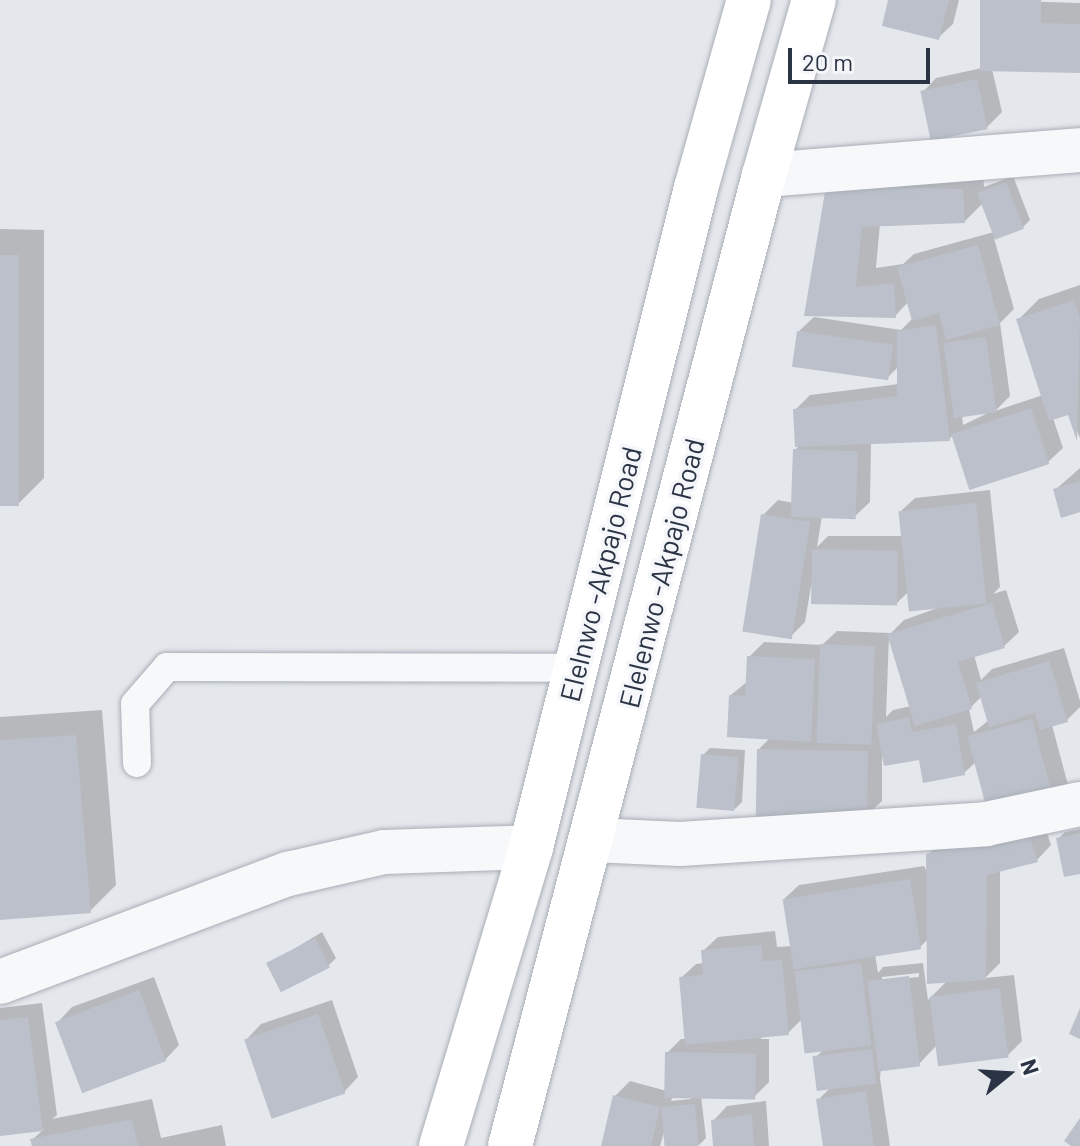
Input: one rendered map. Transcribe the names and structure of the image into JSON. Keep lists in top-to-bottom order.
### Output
{
  "streets": {
    "main road": ["Elelenwo -Akpajo Road", "Elelnwo -Akpajo Road"]
  },
  "scale_bar": "20 m",
  "north": "right"
}
